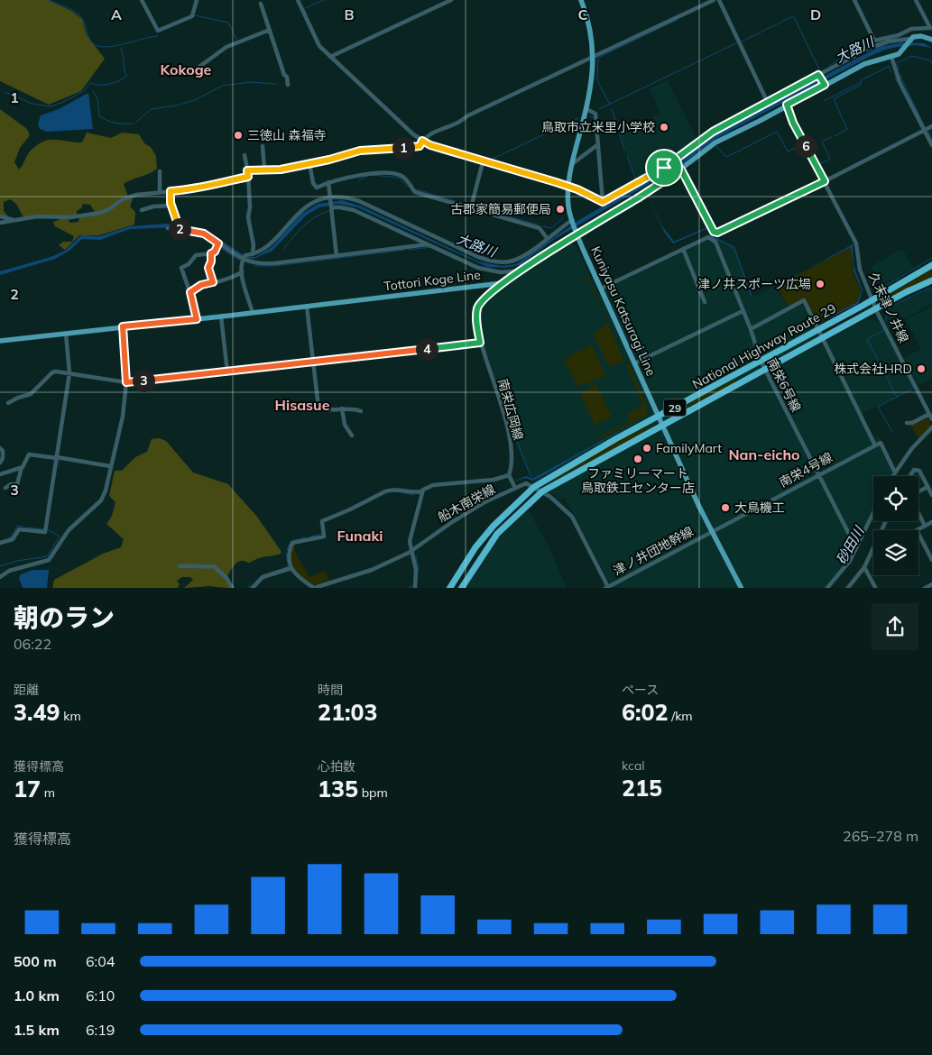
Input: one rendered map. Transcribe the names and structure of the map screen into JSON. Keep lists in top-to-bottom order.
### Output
{
  "streets": {
    "highway": ["National Highway Route 29", "29"],
    "main road": ["Tottori Koge Line", "Kuniyasu Katsuragi Line"],
    "street": [
      "久末津ノ井線",
      "南栄6号線",
      "南栄広岡線",
      "南栄4号線",
      "船木南栄線",
      "津ノ井団地幹線"
    ]
  },
  "crossings": [
    ["Tottori Koge Line", "久末津ノ井線"],
    ["Tottori Koge Line", "Kuniyasu Katsuragi Line"],
    ["Tottori Koge Line", "南栄広岡線"],
    ["久末津ノ井線", "National Highway Route 29"],
    ["Kuniyasu Katsuragi Line", "National Highway Route 29"],
    ["Kuniyasu Katsuragi Line", "南栄6号線"],
    ["Kuniyasu Katsuragi Line", "南栄4号線"],
    ["Kuniyasu Katsuragi Line", "津ノ井団地幹線"],
    ["National Highway Route 29", "南栄6号線"],
    ["National Highway Route 29", "船木南栄線"],
    ["南栄6号線", "南栄4号線"],
    ["南栄4号線", "津ノ井団地幹線"]
  ],
  "districts": [
    "Kokoge",
    "Hisasue",
    "Nan-eicho",
    "Funaki"
  ],
  "water": ["大路川", "砂田川"],
  "places": [
    "鳥取市立米里小学校",
    "三徳山 森福寺",
    "古郡家簡易郵便局",
    "津ノ井スポーツ広場",
    "株式会社HRD",
    "FamilyMart",
    "ファミリーマート 鳥取鉄工センター店",
    "大鳥機工"
  ],
  "page": {
    "pins": [
      "6",
      "1",
      "2",
      "4",
      "3"
    ],
    "heading": ["朝のラン", "06:22"],
    "stats": [
      ["距離", "3.49 km"],
      ["時間", "21:03"],
      ["ペース", "6:02 /km"],
      ["獲得標高", "17 m"],
      ["心拍数", "135 bpm"],
      ["kcal", "215"]
    ],
    "chart": ["獲得標高", "265–278 m"],
    "list": [
      {
        "name": "500 m",
        "note": "6:04"
      },
      {
        "name": "1.0 km",
        "note": "6:10"
      },
      {
        "name": "1.5 km",
        "note": "6:19"
      }
    ]
  },
  "grid": {
    "columns": [
      "A",
      "B",
      "C",
      "D"
    ],
    "rows": ["1", "2", "3"]
  }
}
